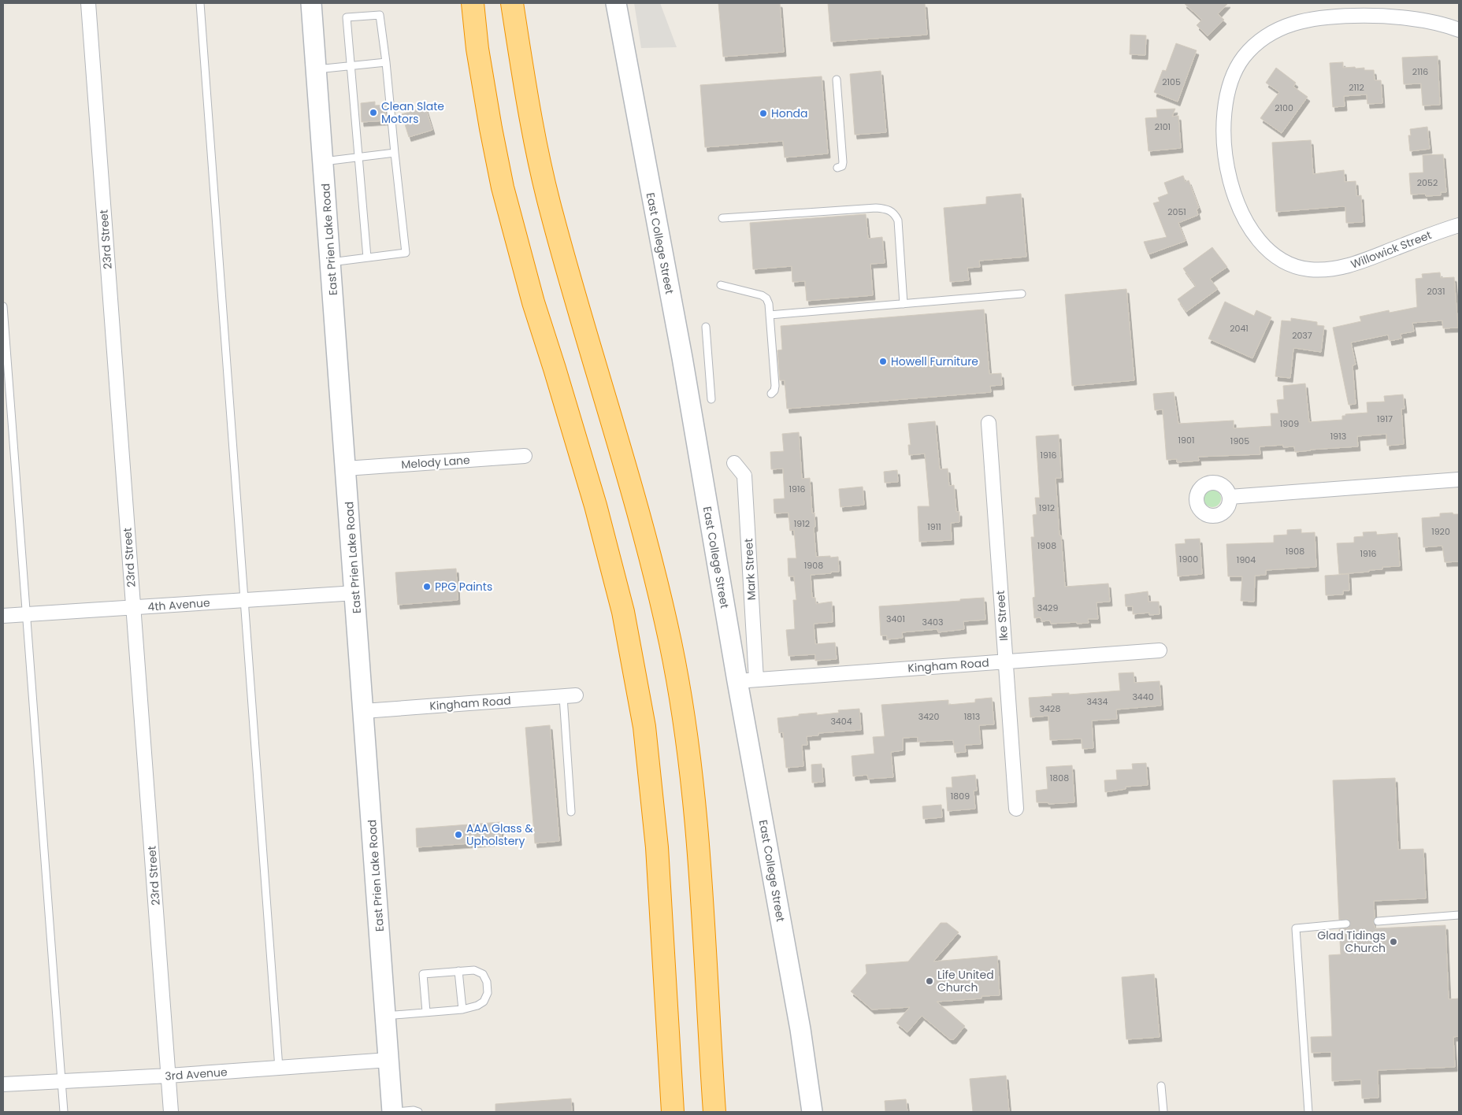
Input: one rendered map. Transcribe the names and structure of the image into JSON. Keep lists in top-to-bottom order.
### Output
{
  "streets": {
    "street": [
      "23rd Street",
      "East Prien Lake Road",
      "East College Street",
      "Willowick Street",
      "Melody Lane",
      "Mark Street",
      "4th Avenue",
      "Ike Street",
      "Kingham Road",
      "3rd Avenue"
    ]
  },
  "crossings": [
    ["23rd Street", "4th Avenue"],
    ["23rd Street", "3rd Avenue"],
    ["East Prien Lake Road", "Melody Lane"],
    ["East Prien Lake Road", "4th Avenue"],
    ["East Prien Lake Road", "Kingham Road"],
    ["East Prien Lake Road", "3rd Avenue"],
    ["East College Street", "Mark Street"],
    ["East College Street", "Kingham Road"],
    ["Mark Street", "Kingham Road"],
    ["Ike Street", "Kingham Road"]
  ],
  "places": [
    "Clean Slate Motors",
    "Honda",
    "Howell Furniture",
    "PPG Paints",
    "AAA Glass & Upholstery",
    "Glad Tidings Church",
    "Life United Church"
  ],
  "house_numbers": [
    "2116",
    "2105",
    "2112",
    "2100",
    "2101",
    "2052",
    "2051",
    "2031",
    "2041",
    "2037",
    "1917",
    "1909",
    "1913",
    "1901",
    "1905",
    "1916",
    "1916",
    "1912",
    "1912",
    "1911",
    "1920",
    "1908",
    "1908",
    "1916",
    "1900",
    "1904",
    "1908",
    "3429",
    "3401",
    "3403",
    "3440",
    "3434",
    "3428",
    "3420",
    "1813",
    "3404",
    "1808",
    "1809"
  ]
}
